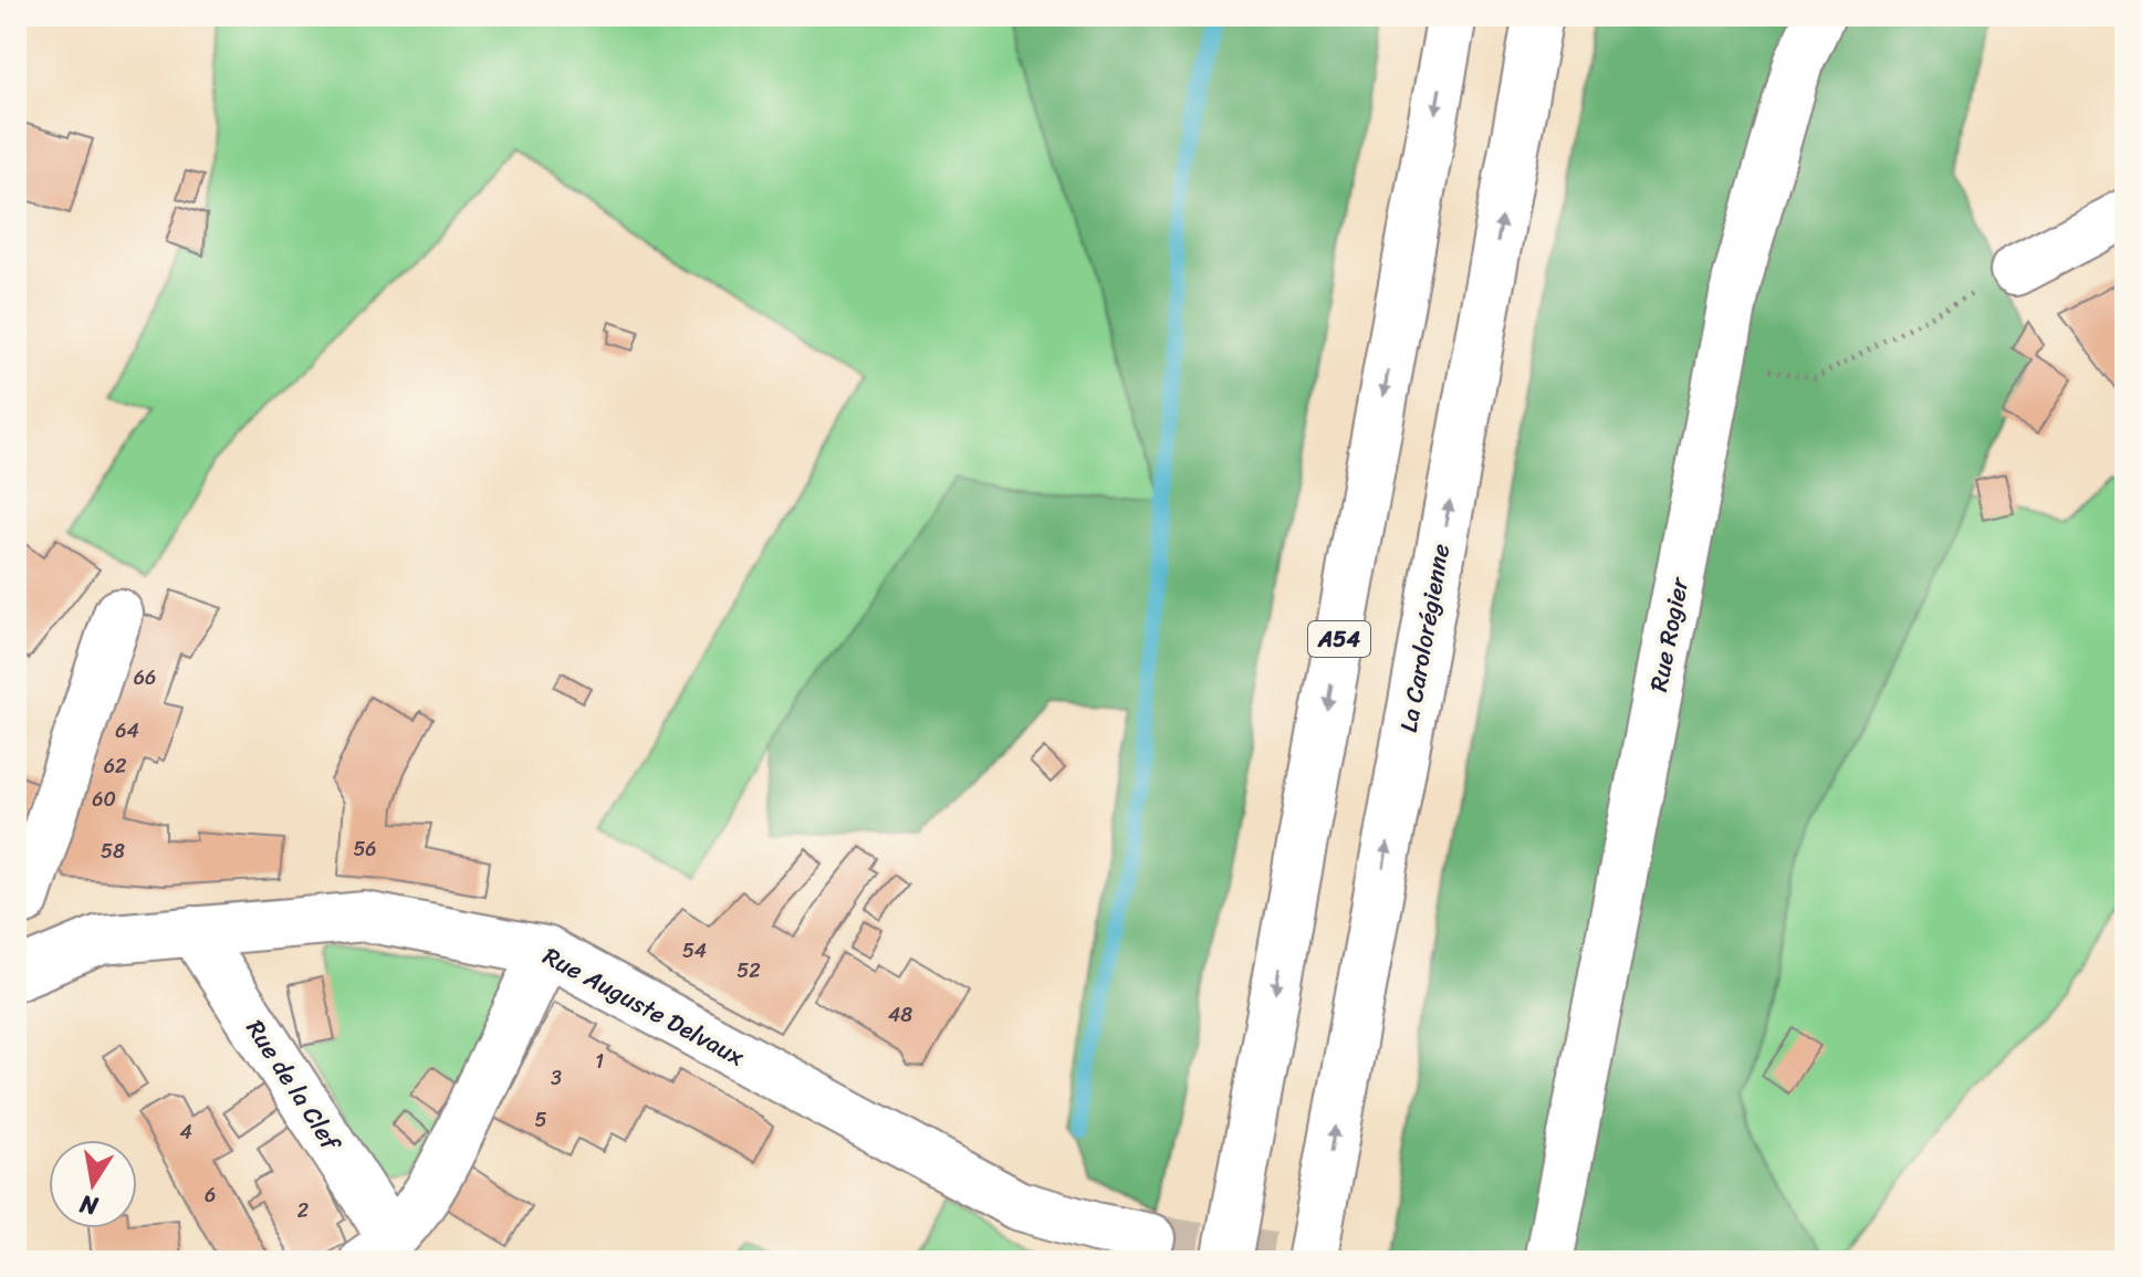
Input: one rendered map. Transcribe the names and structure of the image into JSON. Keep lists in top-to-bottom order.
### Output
{
  "streets": {
    "main road": [
      "Rue Rogier",
      "La Carolorégienne",
      "A54",
      "Rue Auguste Delvaux",
      "Rue de la Clef"
    ]
  },
  "crossings": [
    ["Rue Auguste Delvaux", "Rue de la Clef"]
  ],
  "house_numbers": [
    "66",
    "64",
    "62",
    "60",
    "56",
    "58",
    "54",
    "52",
    "48",
    "1",
    "3",
    "5",
    "4",
    "6",
    "2"
  ],
  "north": "bottom"
}
